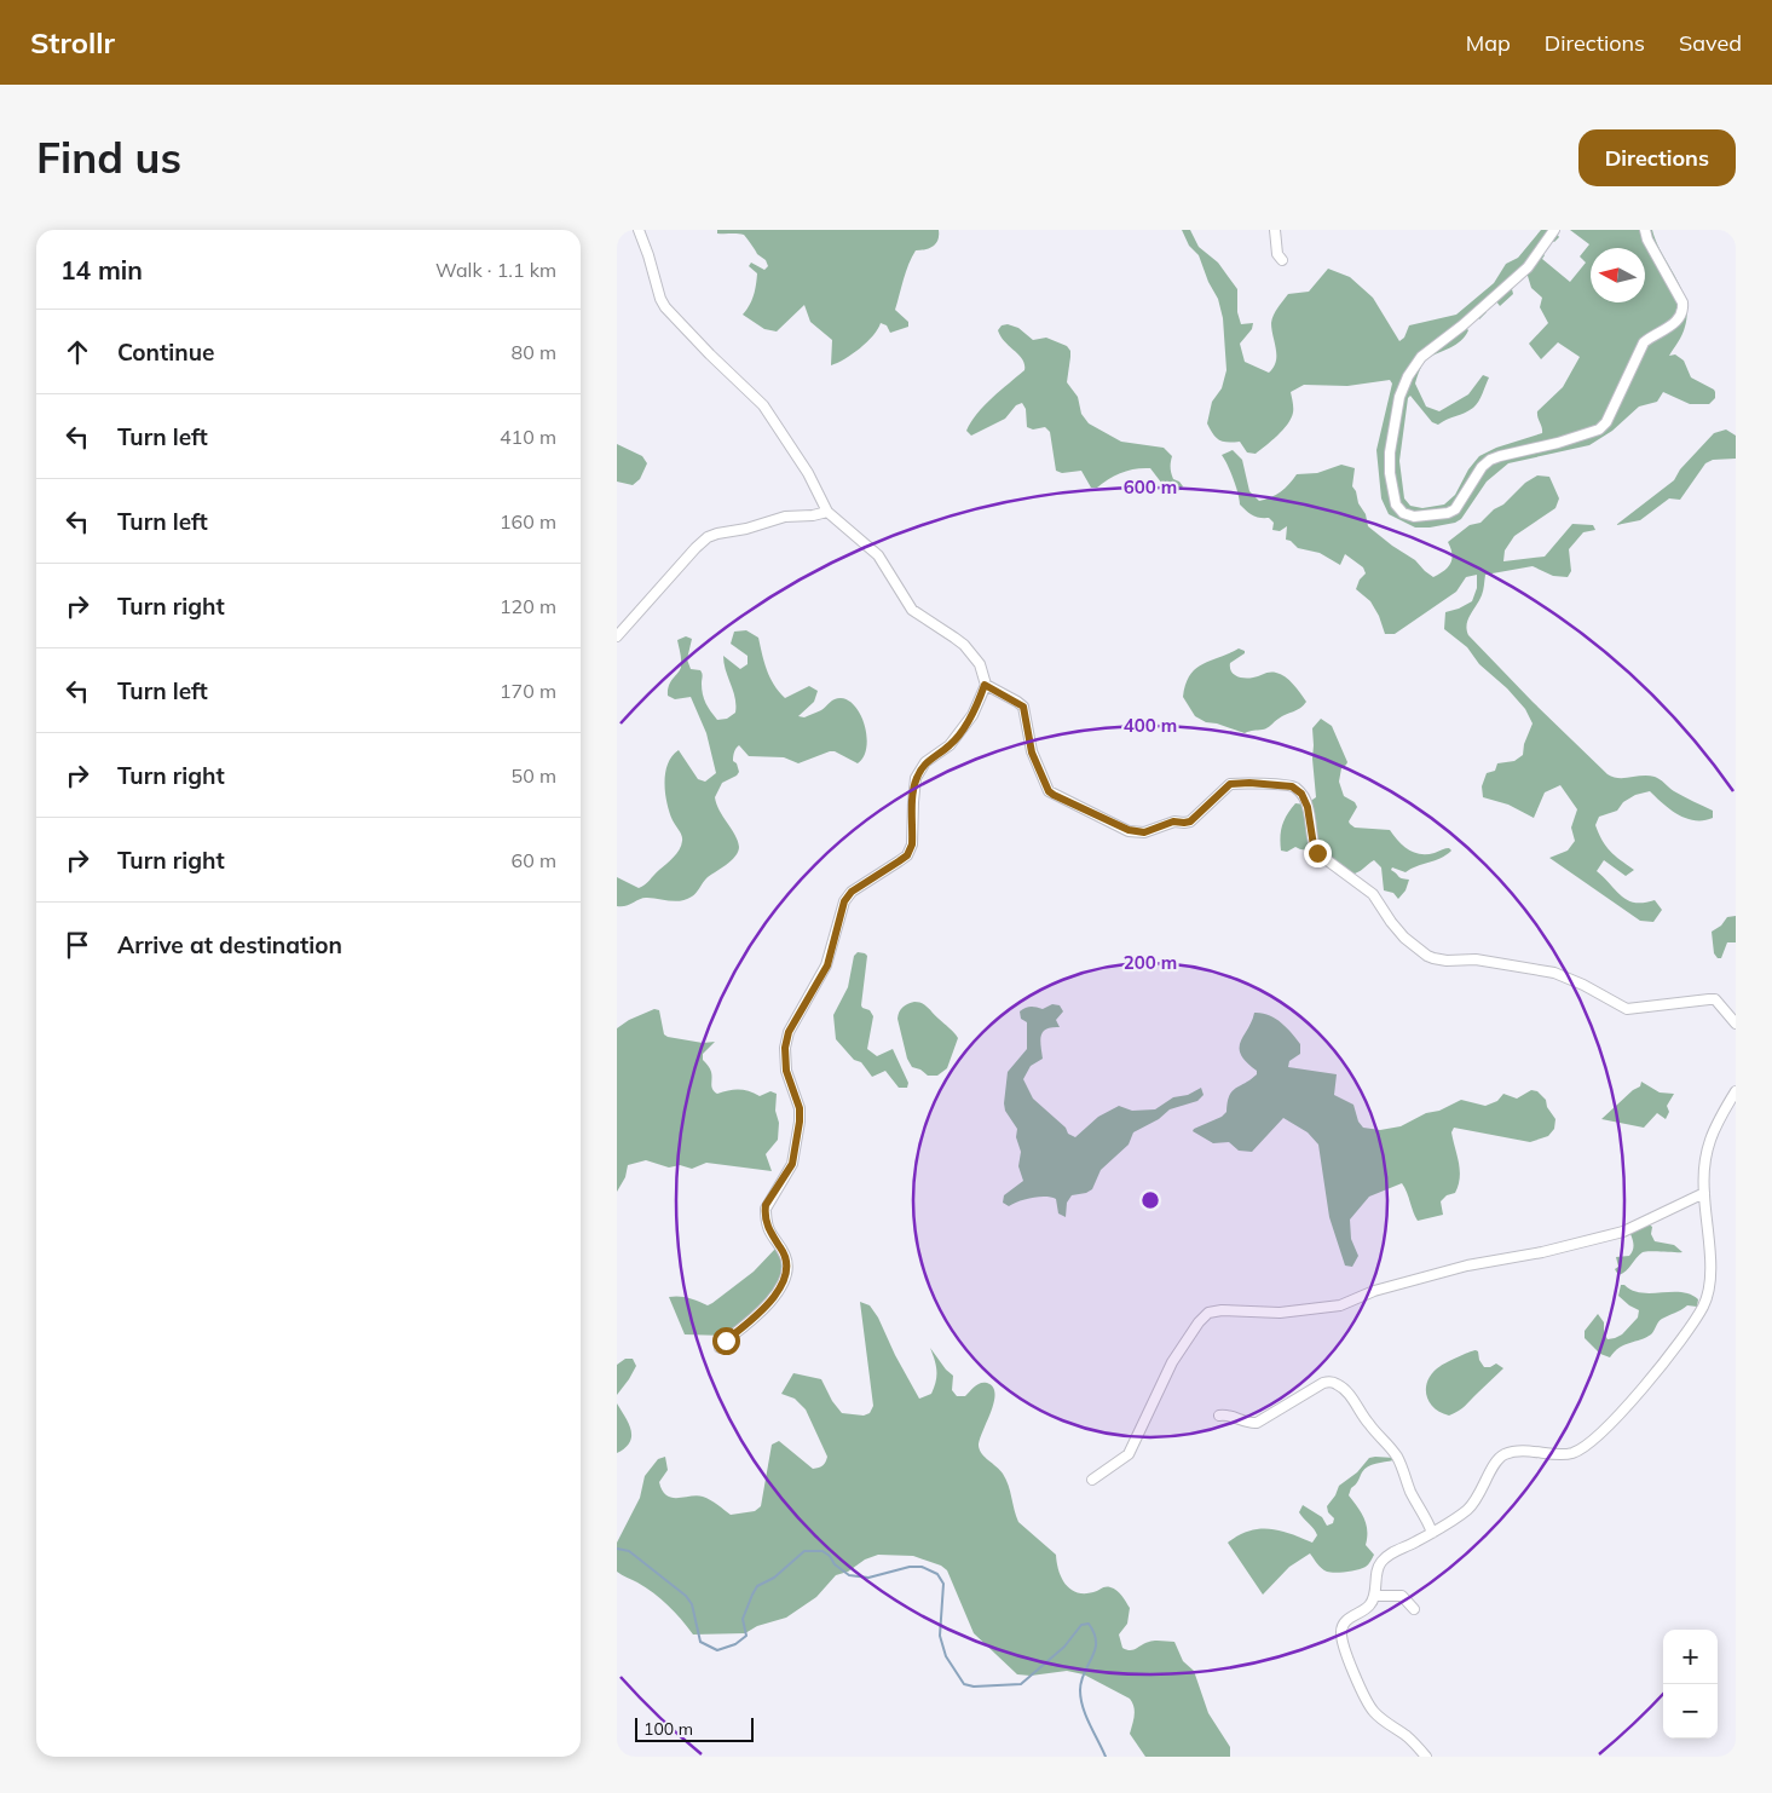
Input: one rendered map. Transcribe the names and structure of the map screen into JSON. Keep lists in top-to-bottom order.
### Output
{
  "scale_bar": "100 m",
  "north": "left",
  "page": {
    "header": "Strollr",
    "nav": ["Map", "Directions", "Saved"],
    "buttons": "Directions",
    "title": "Find us",
    "heading": ["14 min", "Walk · 1.1 km"],
    "list": [
      ["Continue", "80 m"],
      ["Turn left", "410 m"],
      ["Turn left", "160 m"],
      ["Turn right", "120 m"],
      ["Turn left", "170 m"],
      ["Turn right", "50 m"],
      ["Turn right", "60 m"],
      "Arrive at destination"
    ],
    "map_buttons": ["+", "−"],
    "scale": "100 m"
  },
  "rings": ["600 m", "400 m", "200 m"]
}
